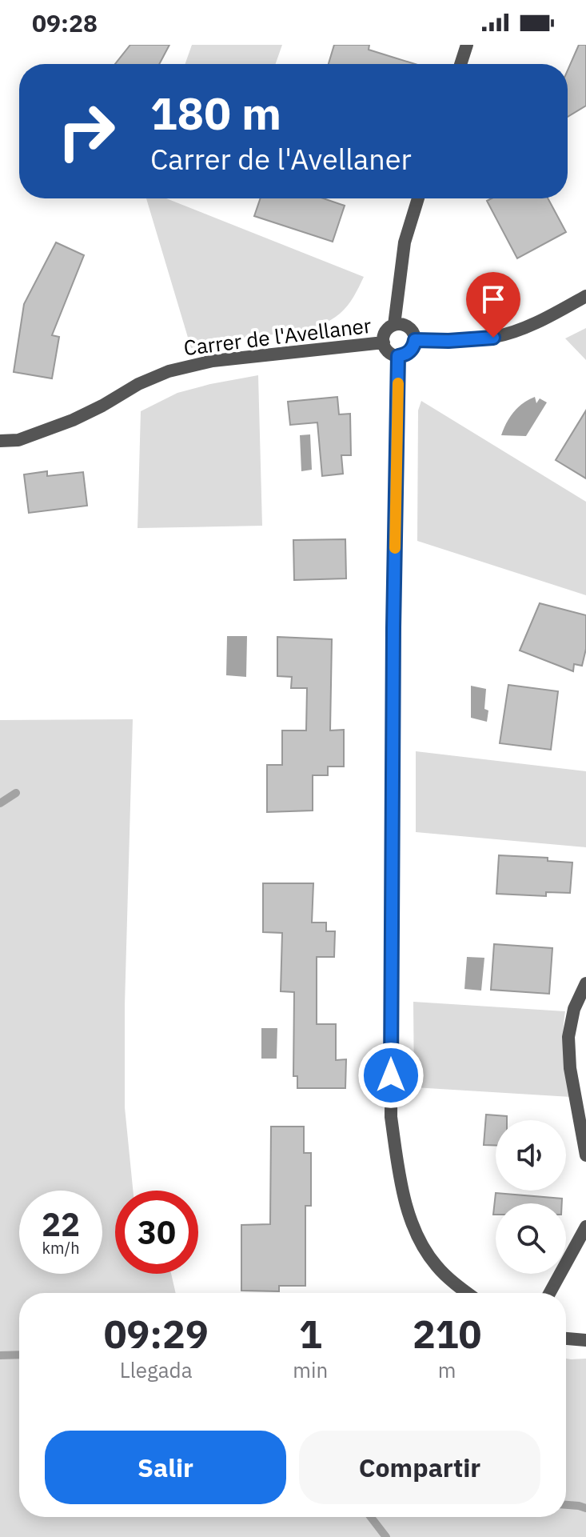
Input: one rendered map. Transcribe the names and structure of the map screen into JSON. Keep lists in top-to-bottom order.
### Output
{
  "streets": {
    "street": ["Carrer de l'Avellaner"]
  },
  "page": {
    "status": "09:28",
    "turn": ["180 m", "Carrer de l'Avellaner"],
    "speed": "22 km/h",
    "limit": "30",
    "eta": [
      "09:29",
      "Llegada",
      "1",
      "min",
      "210",
      "m"
    ],
    "buttons": ["Salir", "Compartir"]
  }
}
